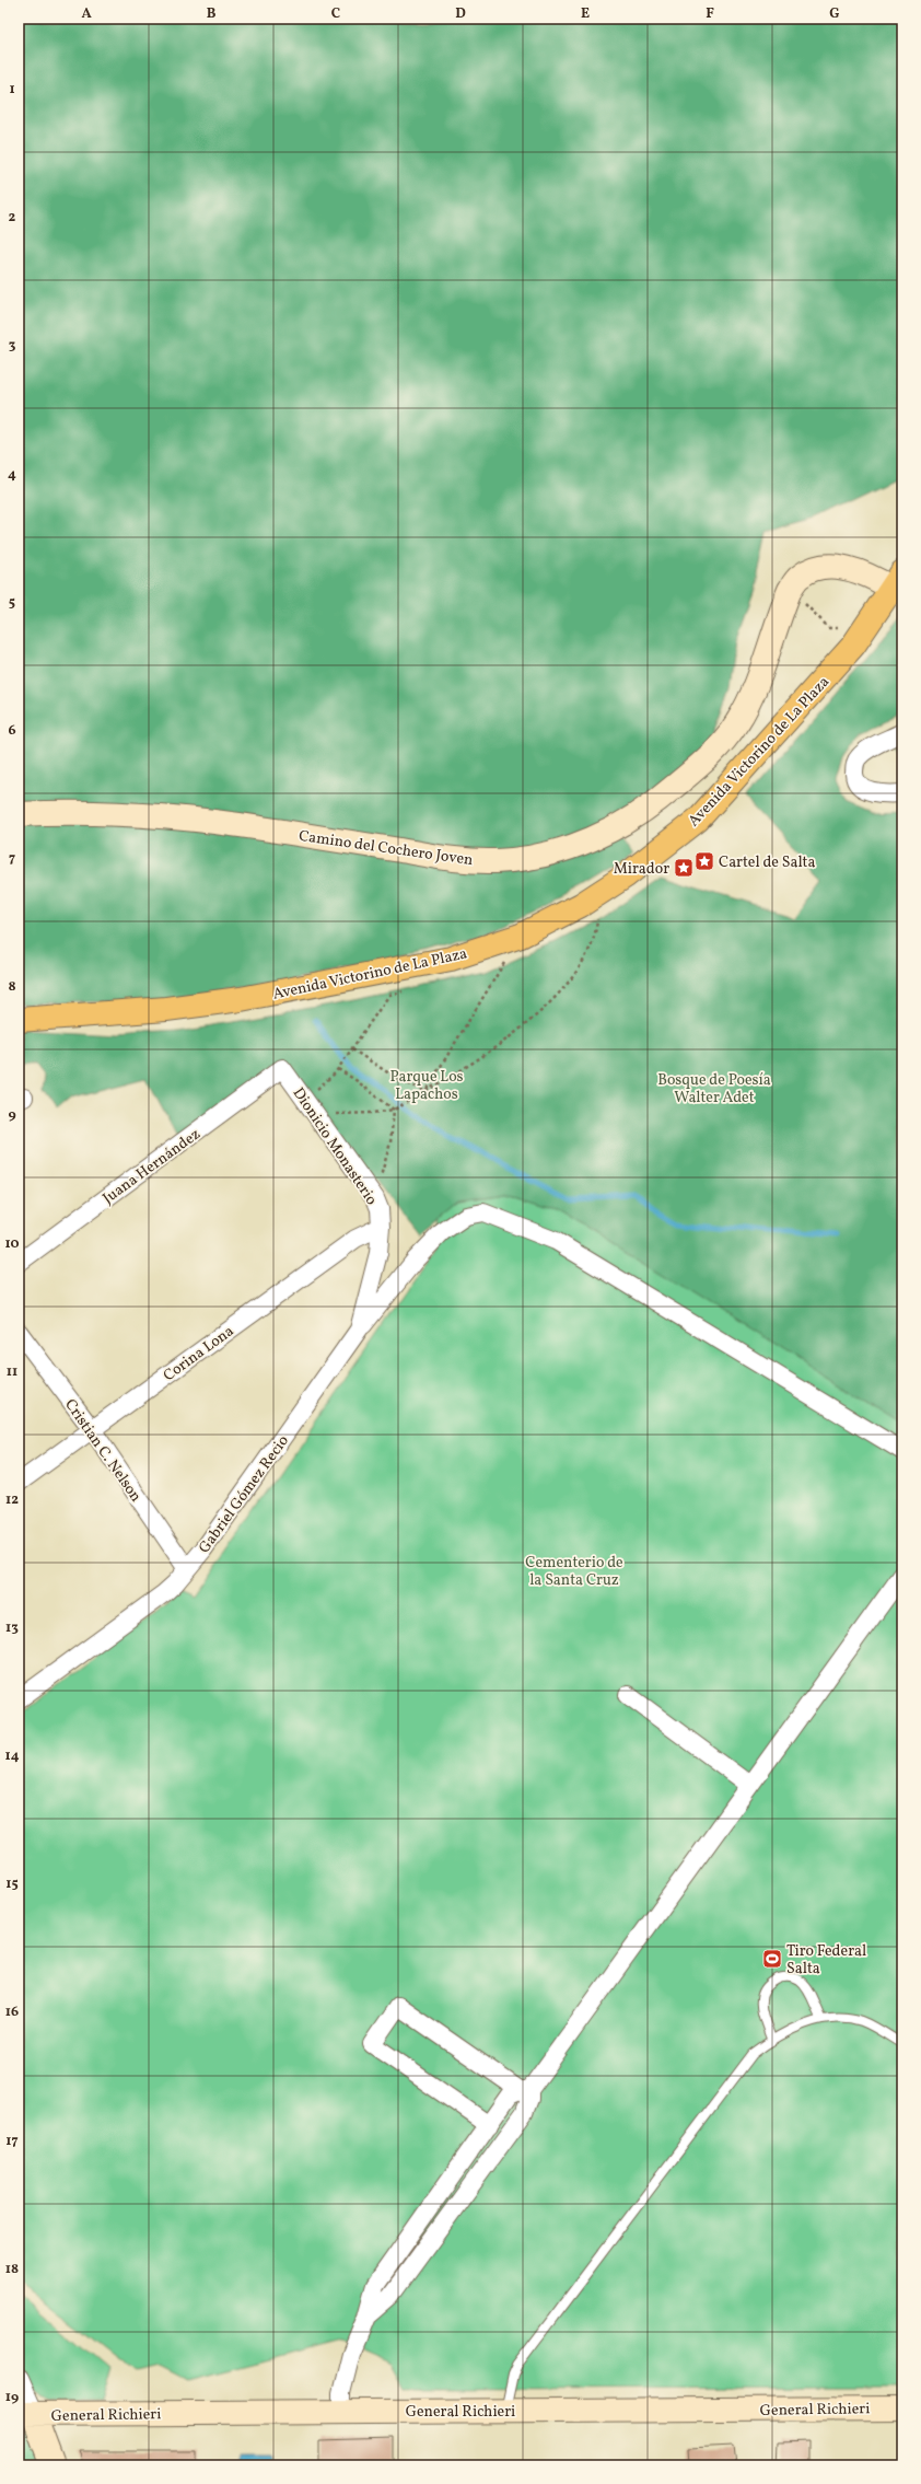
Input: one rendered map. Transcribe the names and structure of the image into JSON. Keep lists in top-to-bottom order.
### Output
{
  "streets": {
    "highway": ["Avenida Victorino de La Plaza"],
    "street": [
      "Camino del Cochero Joven",
      "Dionicio Monasterio",
      "Juana Hernández",
      "Corina Lona",
      "Cristian C. Nelson",
      "Gabriel Gómez Recio",
      "General Richieri"
    ]
  },
  "crossings": [
    ["Avenida Victorino de La Plaza", "Camino del Cochero Joven"],
    ["Dionicio Monasterio", "Juana Hernández"],
    ["Dionicio Monasterio", "Corina Lona"],
    ["Dionicio Monasterio", "Gabriel Gómez Recio"],
    ["Corina Lona", "Cristian C. Nelson"],
    ["Corina Lona", "Gabriel Gómez Recio"],
    ["Cristian C. Nelson", "Gabriel Gómez Recio"]
  ],
  "parks": ["Parque Los Lapachos", "Bosque de Poesía Walter Adet", "Cementerio de la Santa Cruz"],
  "places": {
    "place": ["Cartel de Salta", "Mirador"],
    "sports": ["Tiro Federal Salta"]
  },
  "grid": {
    "columns": [
      "A",
      "B",
      "C",
      "D",
      "E",
      "F",
      "G"
    ],
    "rows": [
      "1",
      "2",
      "3",
      "4",
      "5",
      "6",
      "7",
      "8",
      "9",
      "10",
      "11",
      "12",
      "13",
      "14",
      "15",
      "16",
      "17",
      "18",
      "19"
    ]
  }
}
